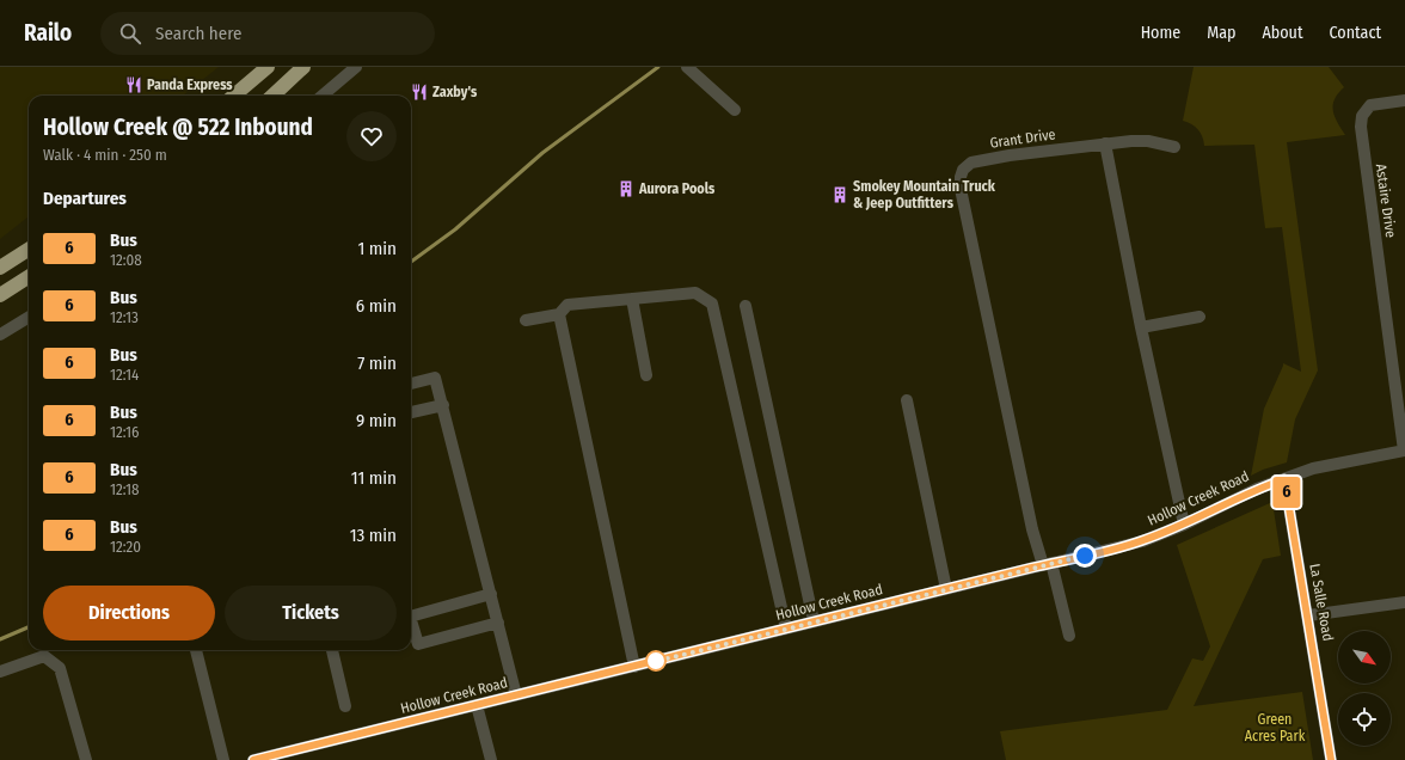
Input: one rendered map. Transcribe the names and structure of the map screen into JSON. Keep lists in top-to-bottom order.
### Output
{
  "streets": {
    "street": [
      "Grant Drive",
      "Astaire Drive",
      "Hollow Creek Road",
      "La Salle Road"
    ]
  },
  "crossings": [
    ["Grant Drive", "Hollow Creek Road"],
    ["Astaire Drive", "Hollow Creek Road"],
    ["Hollow Creek Road", "La Salle Road"]
  ],
  "parks": ["Green Acres Park"],
  "places": {
    "restaurant": ["Panda Express", "Zaxby's"],
    "building": ["Aurora Pools", "Smokey Mountain Truck & Jeep Outfitters"]
  },
  "lines": ["bus line 6"],
  "north": "bottom right",
  "page": {
    "header": "Railo",
    "search": "Search here",
    "nav": [
      "Home",
      "Map",
      "About",
      "Contact"
    ],
    "on_map": "6",
    "heading": [
      ["Hollow Creek @ 522 Inbound", "Walk · 4 min · 250 m"],
      "Departures"
    ],
    "list": [
      {
        "mark": "6",
        "name": "Bus",
        "note": "12:08",
        "value": "1 min"
      },
      {
        "mark": "6",
        "name": "Bus",
        "note": "12:13",
        "value": "6 min"
      },
      {
        "mark": "6",
        "name": "Bus",
        "note": "12:14",
        "value": "7 min"
      },
      {
        "mark": "6",
        "name": "Bus",
        "note": "12:16",
        "value": "9 min"
      },
      {
        "mark": "6",
        "name": "Bus",
        "note": "12:18",
        "value": "11 min"
      },
      {
        "mark": "6",
        "name": "Bus",
        "note": "12:20",
        "value": "13 min"
      }
    ],
    "buttons": ["Directions", "Tickets"]
  }
}
